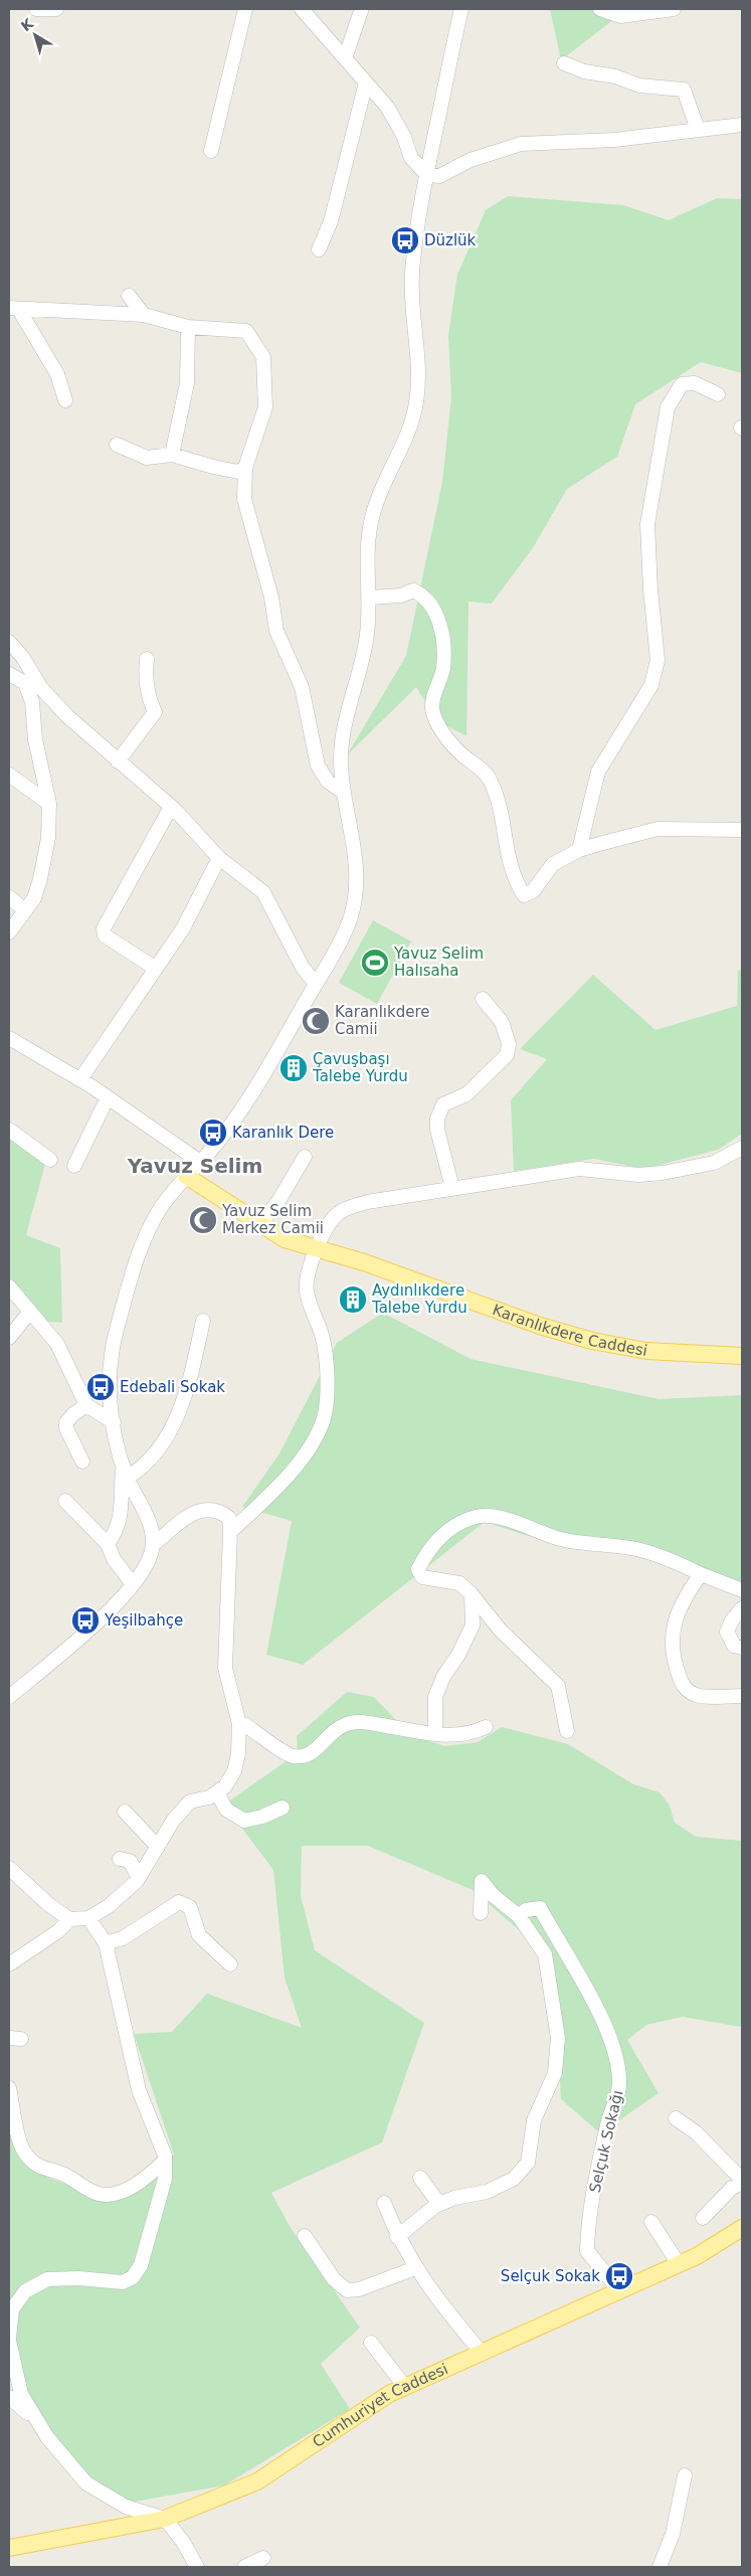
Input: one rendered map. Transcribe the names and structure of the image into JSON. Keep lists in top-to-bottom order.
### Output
{
  "streets": {
    "main road": ["Karanlıkdere Caddesi", "Cumhuriyet Caddesi"],
    "street": ["Selçuk Sokağı"]
  },
  "crossings": [
    ["Selçuk Sokağı", "Cumhuriyet Caddesi"]
  ],
  "districts": ["Yavuz Selim"],
  "places": {
    "bus stop": [
      "Düzlük",
      "Karanlık Dere",
      "Edebali Sokak",
      "Yeşilbahçe",
      "Selçuk Sokak"
    ],
    "sports": ["Yavuz Selim Halısaha"],
    "mosque": ["Karanlıkdere Camii", "Yavuz Selim Merkez Camii"],
    "building": ["Çavuşbaşı Talebe Yurdu", "Aydınlıkdere Talebe Yurdu"]
  },
  "north": "top left"
}
